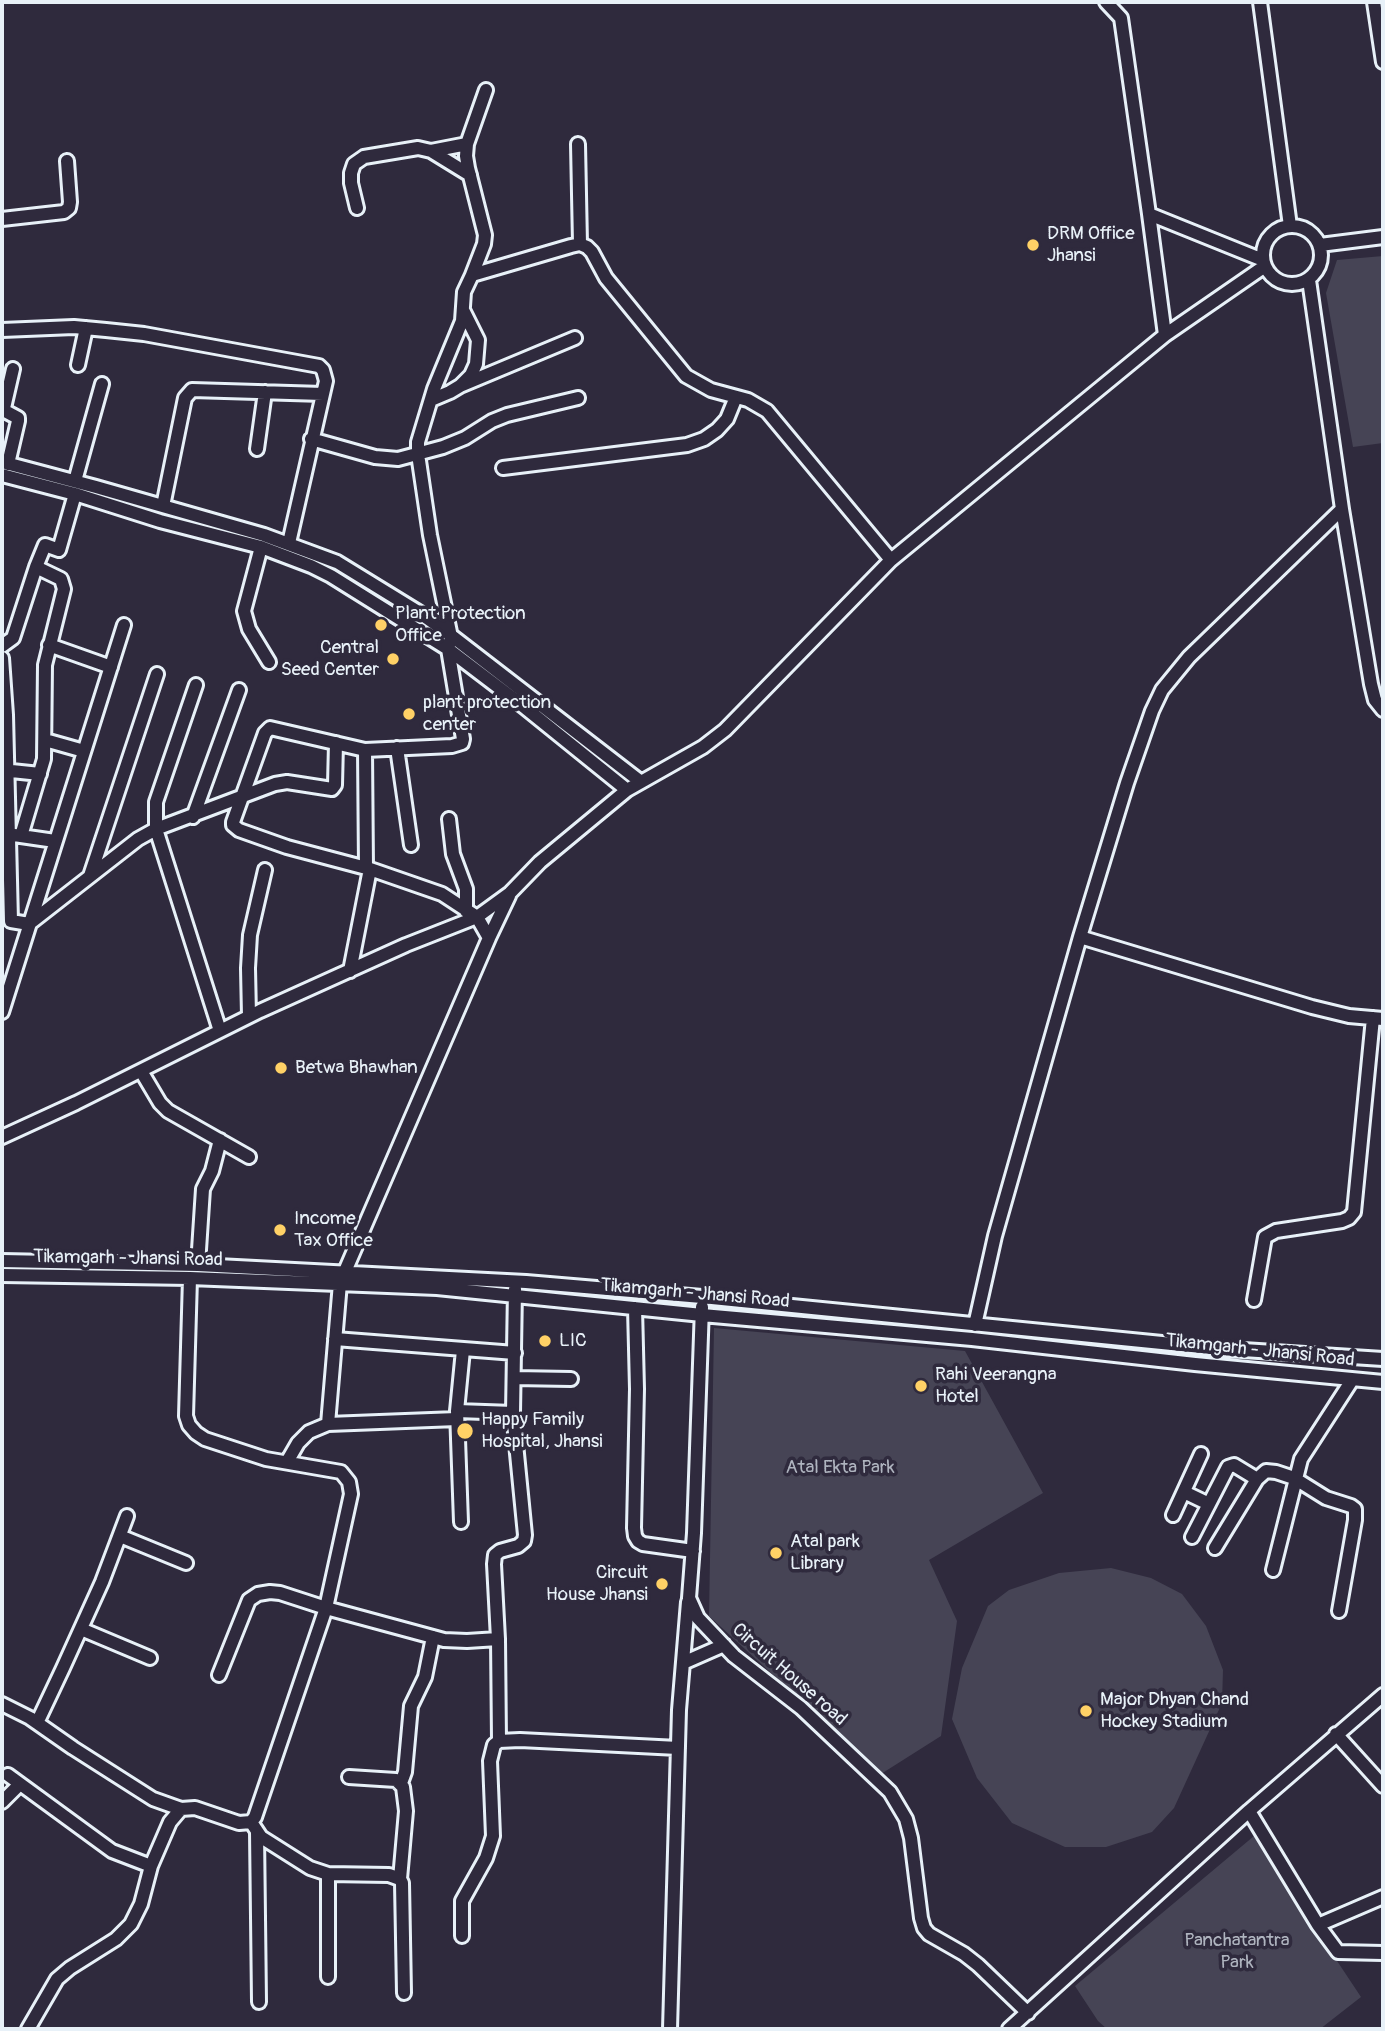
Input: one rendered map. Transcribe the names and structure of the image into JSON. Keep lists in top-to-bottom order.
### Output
{
  "streets": {
    "street": ["Tikamgarh - Jhansi Road", "Circuit House road"]
  },
  "parks": ["Atal Ekta Park", "Panchatantra Park"],
  "places": [
    "DRM Office Jhansi",
    "Plant Protection Office",
    "Central Seed Center",
    "plant protection center",
    "Betwa Bhawhan",
    "Income Tax Office",
    "LIC",
    "Rahi Veerangna Hotel",
    "Happy Family Hospital, Jhansi",
    "Atal park Library",
    "Circuit House Jhansi",
    "Major Dhyan Chand Hockey Stadium"
  ]
}
